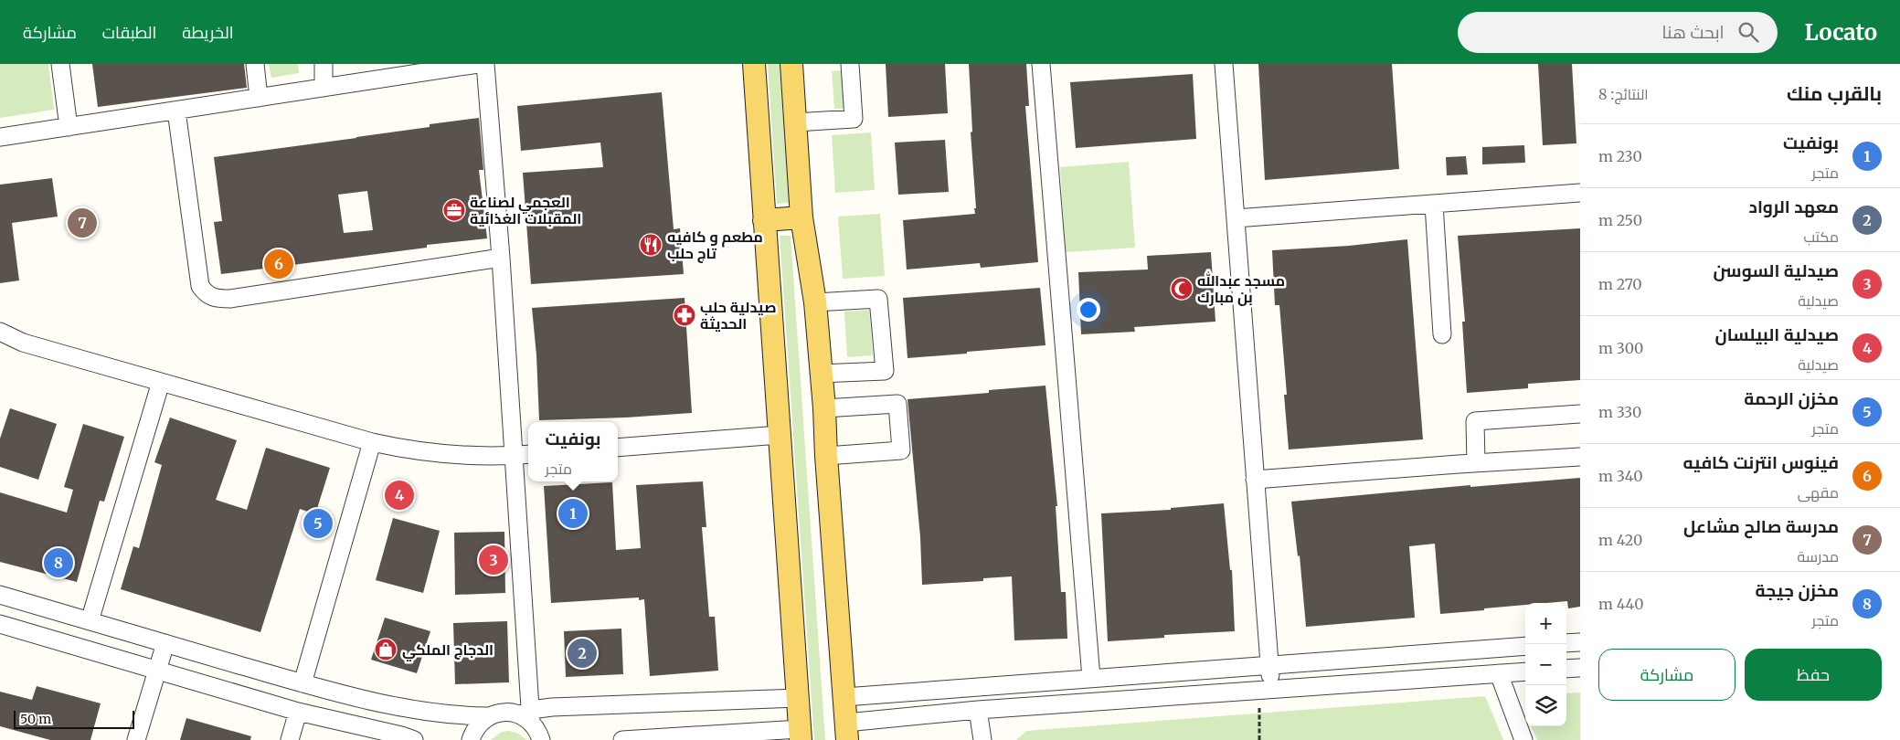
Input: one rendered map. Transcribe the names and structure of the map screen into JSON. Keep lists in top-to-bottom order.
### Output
{
  "places": {
    "office": ["العجمي لصناعة المقبلات الغذائية"],
    "restaurant": ["مطعم و كافيه تاج حلب"],
    "mosque": ["مسجد عبدالله بن مبارك"],
    "pharmacy": ["صيدلية حلب الحديثة"],
    "shop": ["الدجاج الملكي"]
  },
  "scale_bar": "50 m",
  "page": {
    "header": "Locato",
    "search": "ابحث هنا",
    "nav": ["الخريطة", "الطبقات", "مشاركة"],
    "heading": ["بالقرب منك", "النتائج: 8"],
    "list": [
      {
        "mark": "1",
        "name": "بونفيت",
        "note": "متجر",
        "value": "230 m"
      },
      {
        "mark": "2",
        "name": "معهد الرواد",
        "note": "مكتب",
        "value": "250 m"
      },
      {
        "mark": "3",
        "name": "صيدلية السوسن",
        "note": "صيدلية",
        "value": "270 m"
      },
      {
        "mark": "4",
        "name": "صيدلية البيلسان",
        "note": "صيدلية",
        "value": "300 m"
      },
      {
        "mark": "5",
        "name": "مخزن الرحمة",
        "note": "متجر",
        "value": "330 m"
      },
      {
        "mark": "6",
        "name": "فينوس انترنت كافيه",
        "note": "مقهى",
        "value": "340 m"
      },
      {
        "mark": "7",
        "name": "مدرسة صالح مشاعل",
        "note": "مدرسة",
        "value": "420 m"
      },
      {
        "mark": "8",
        "name": "مخزن جيجة",
        "note": "متجر",
        "value": "440 m"
      }
    ],
    "pins": [
      "7",
      "6",
      "4",
      "1",
      "5",
      "3",
      "8",
      "2"
    ],
    "popup": ["بونفيت", "متجر"],
    "map_buttons": ["+", "−"],
    "buttons": ["حفظ", "مشاركة"],
    "scale": "50 m"
  }
}
